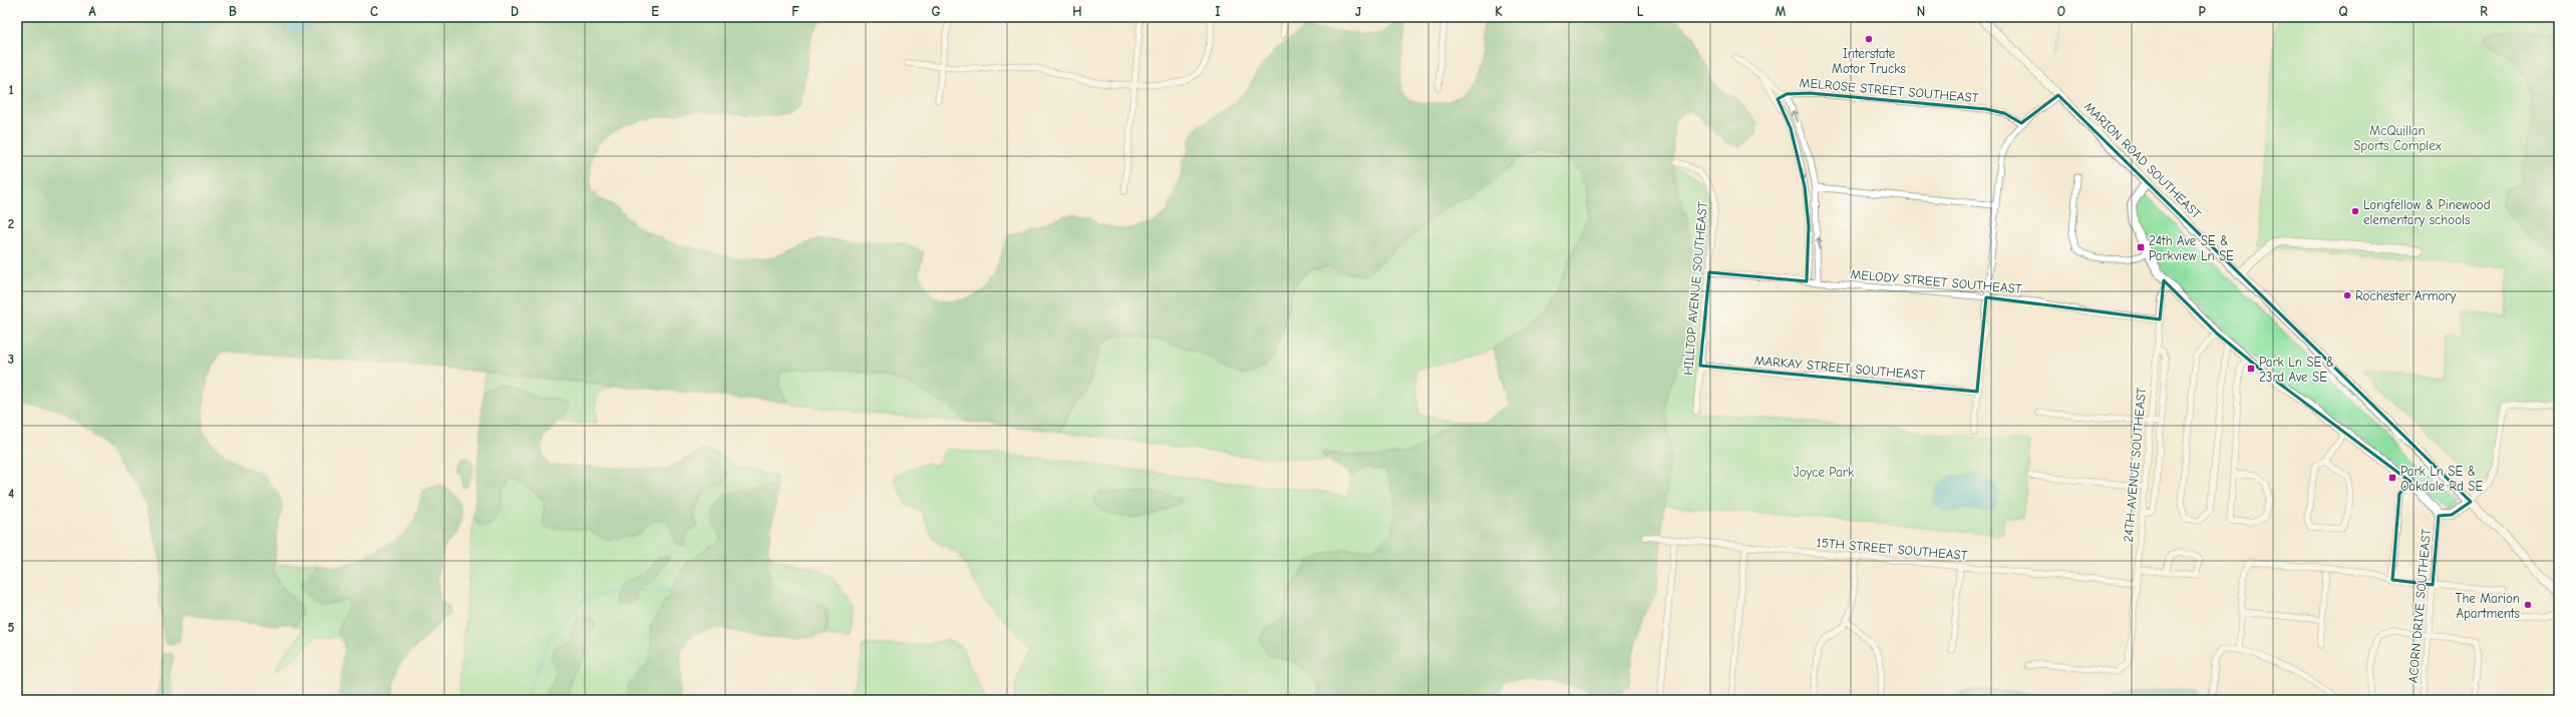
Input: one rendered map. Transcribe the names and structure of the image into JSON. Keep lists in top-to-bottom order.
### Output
{
  "streets": {
    "main road": ["MARION ROAD SOUTHEAST"],
    "street": [
      "MELROSE STREET SOUTHEAST",
      "MELODY STREET SOUTHEAST",
      "HILLTOP AVENUE SOUTHEAST",
      "MARKAY STREET SOUTHEAST",
      "24TH AVENUE SOUTHEAST",
      "15TH STREET SOUTHEAST",
      "ACORN DRIVE SOUTHEAST"
    ]
  },
  "crossings": [
    ["MELODY STREET SOUTHEAST", "HILLTOP AVENUE SOUTHEAST"],
    ["MELODY STREET SOUTHEAST", "24TH AVENUE SOUTHEAST"],
    ["HILLTOP AVENUE SOUTHEAST", "MARKAY STREET SOUTHEAST"],
    ["24TH AVENUE SOUTHEAST", "15TH STREET SOUTHEAST"]
  ],
  "parks": ["McQuillan Sports Complex", "Joyce Park"],
  "places": {
    "other": [
      "Interstate Motor Trucks",
      "Longfellow & Pinewood elementary schools",
      "Rochester Armory",
      "The Marion Apartments"
    ],
    "transit": ["24th Ave SE & Parkview Ln SE", "Park Ln SE & 23rd Ave SE", "Park Ln SE & Oakdale Rd SE"]
  },
  "grid": {
    "columns": [
      "A",
      "B",
      "C",
      "D",
      "E",
      "F",
      "G",
      "H",
      "I",
      "J",
      "K",
      "L",
      "M",
      "N",
      "O",
      "P",
      "Q",
      "R"
    ],
    "rows": [
      "1",
      "2",
      "3",
      "4",
      "5"
    ]
  }
}
